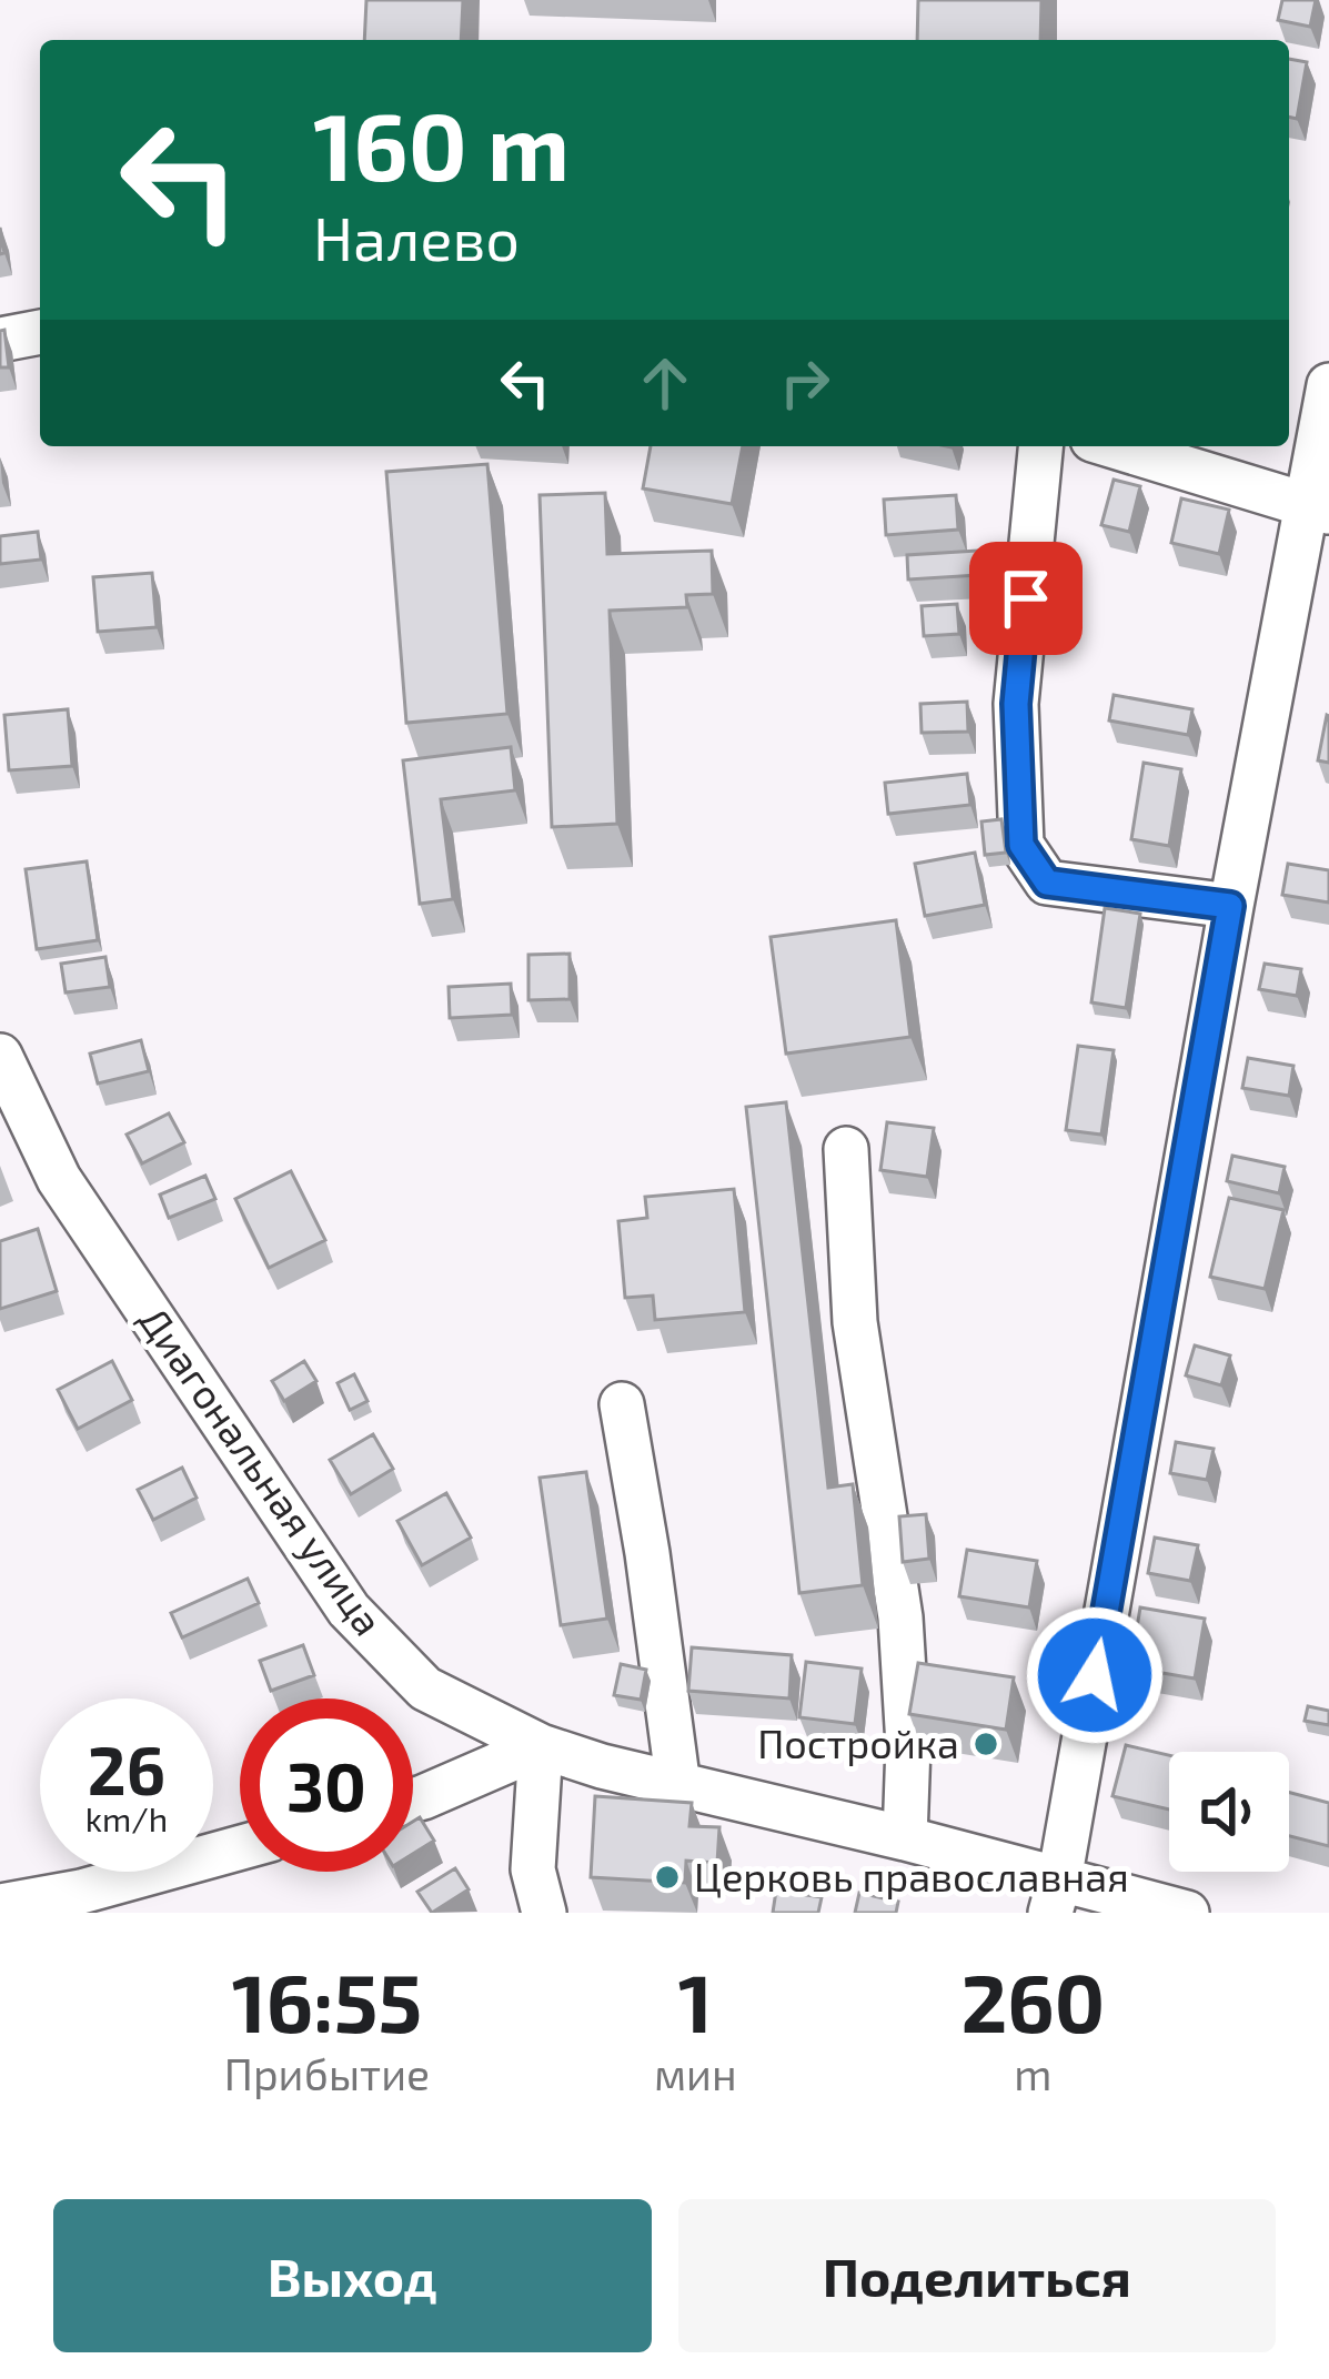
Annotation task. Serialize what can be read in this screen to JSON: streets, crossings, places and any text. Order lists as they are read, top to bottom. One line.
{"streets":{"street":["Диагональная улица"]},"places":["Постройка","Церковь православная"],"page":{"turn":["160 m","Налево"],"speed":"26 km/h","limit":"30","eta":["16:55","Прибытие","1","мин","260","m"],"buttons":["Выход","Поделиться"]}}
